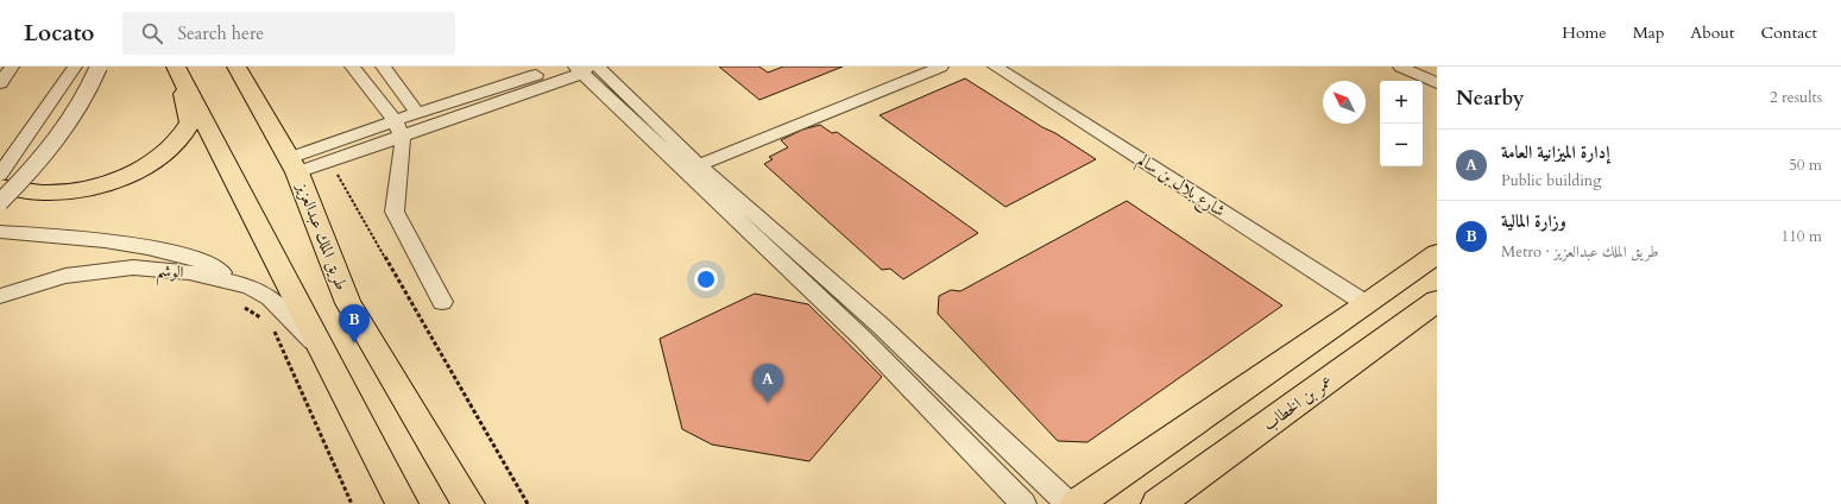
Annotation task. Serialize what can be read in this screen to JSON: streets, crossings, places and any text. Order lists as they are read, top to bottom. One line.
{"streets":{"main road":["طريق الملك عبدالعزيز","عمر بن الخطاب"],"street":["شارع بلال بن سالم","الوشم"]},"north":"top left","page":{"header":"Locato","search":"Search here","nav":["Home","Map","About","Contact"],"heading":["Nearby","2 results"],"map_buttons":["+","−"],"list":[{"mark":"A","name":"إدارة الميزانية العامة","note":"Public building","value":"50 m"},{"mark":"B","name":"وزارة المالية","note":"Metro · طريق الملك عبدالعزيز","value":"110 m"}],"pins":["B","A"]}}
